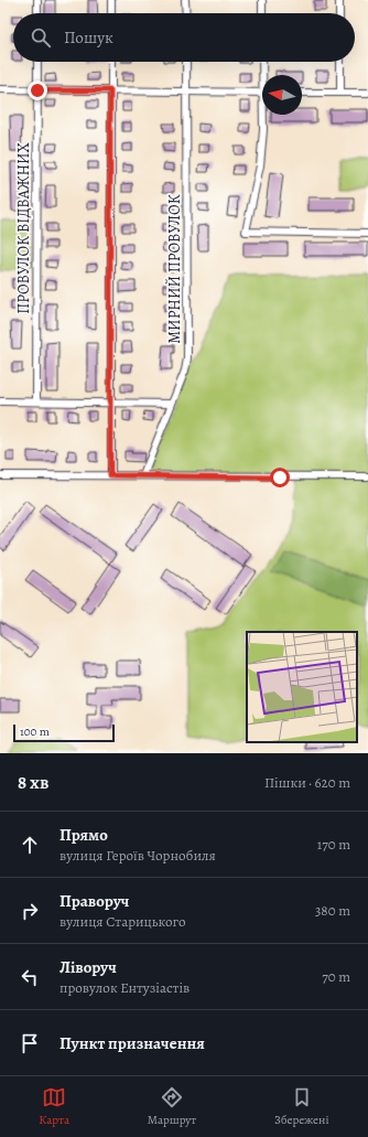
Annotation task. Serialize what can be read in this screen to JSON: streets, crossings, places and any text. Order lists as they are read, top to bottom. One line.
{"streets":{"street":["ПРОВУЛОК ВІДВАЖНИХ","МИРНИЙ ПРОВУЛОК"]},"scale_bar":"100 m","north":"left","page":{"search":"Пошук","scale":"100 m","heading":["8 хв","Пішки · 620 m"],"list":[["Прямо","вулиця Героїв Чорнобиля","170 m"],["Праворуч","вулиця Старицького","380 m"],["Ліворуч","провулок Ентузіастів","70 m"],"Пункт призначення"],"nav":["Карта","Маршрут","Збережені"]}}
